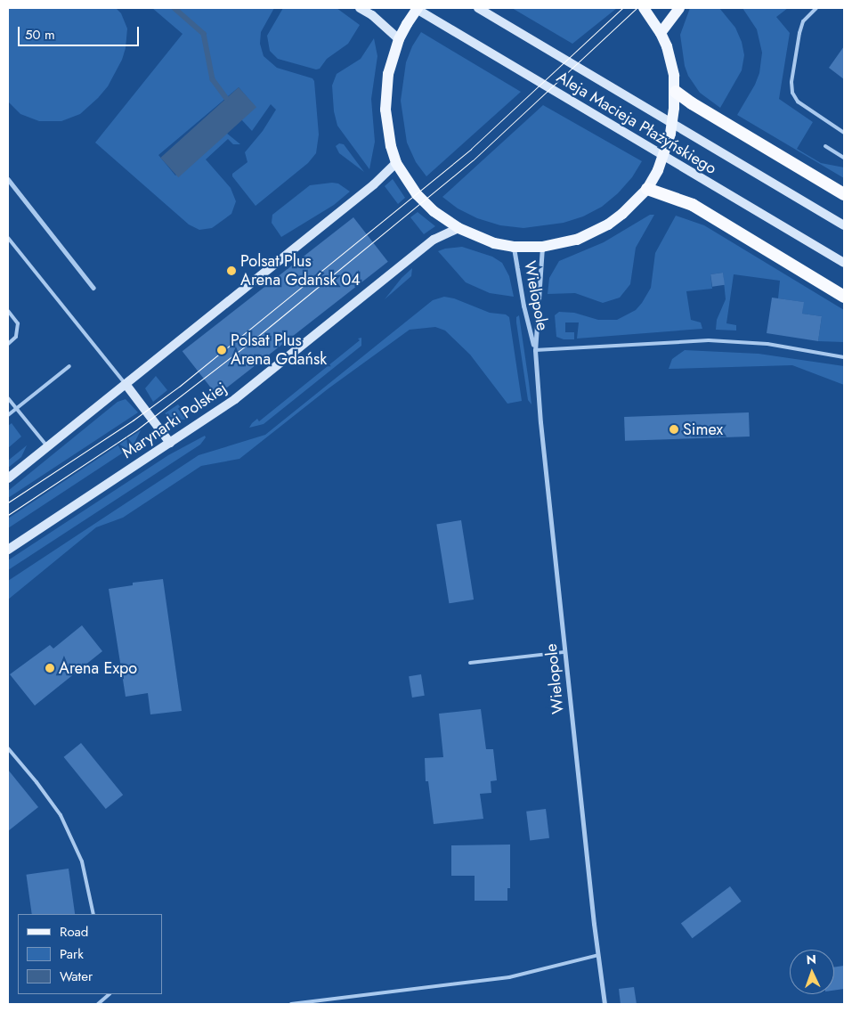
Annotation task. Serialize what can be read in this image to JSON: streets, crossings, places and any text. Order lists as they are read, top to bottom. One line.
{"streets":{"main road":["Aleja Macieja Płażyńskiego","Marynarki Polskiej"],"street":["Wielopole"]},"places":["Polsat Plus Arena Gdańsk 04","Polsat Plus Arena Gdańsk","Simex","Arena Expo"],"legend":["Road","Park","Water"],"scale_bar":"50 m","north":"top"}
